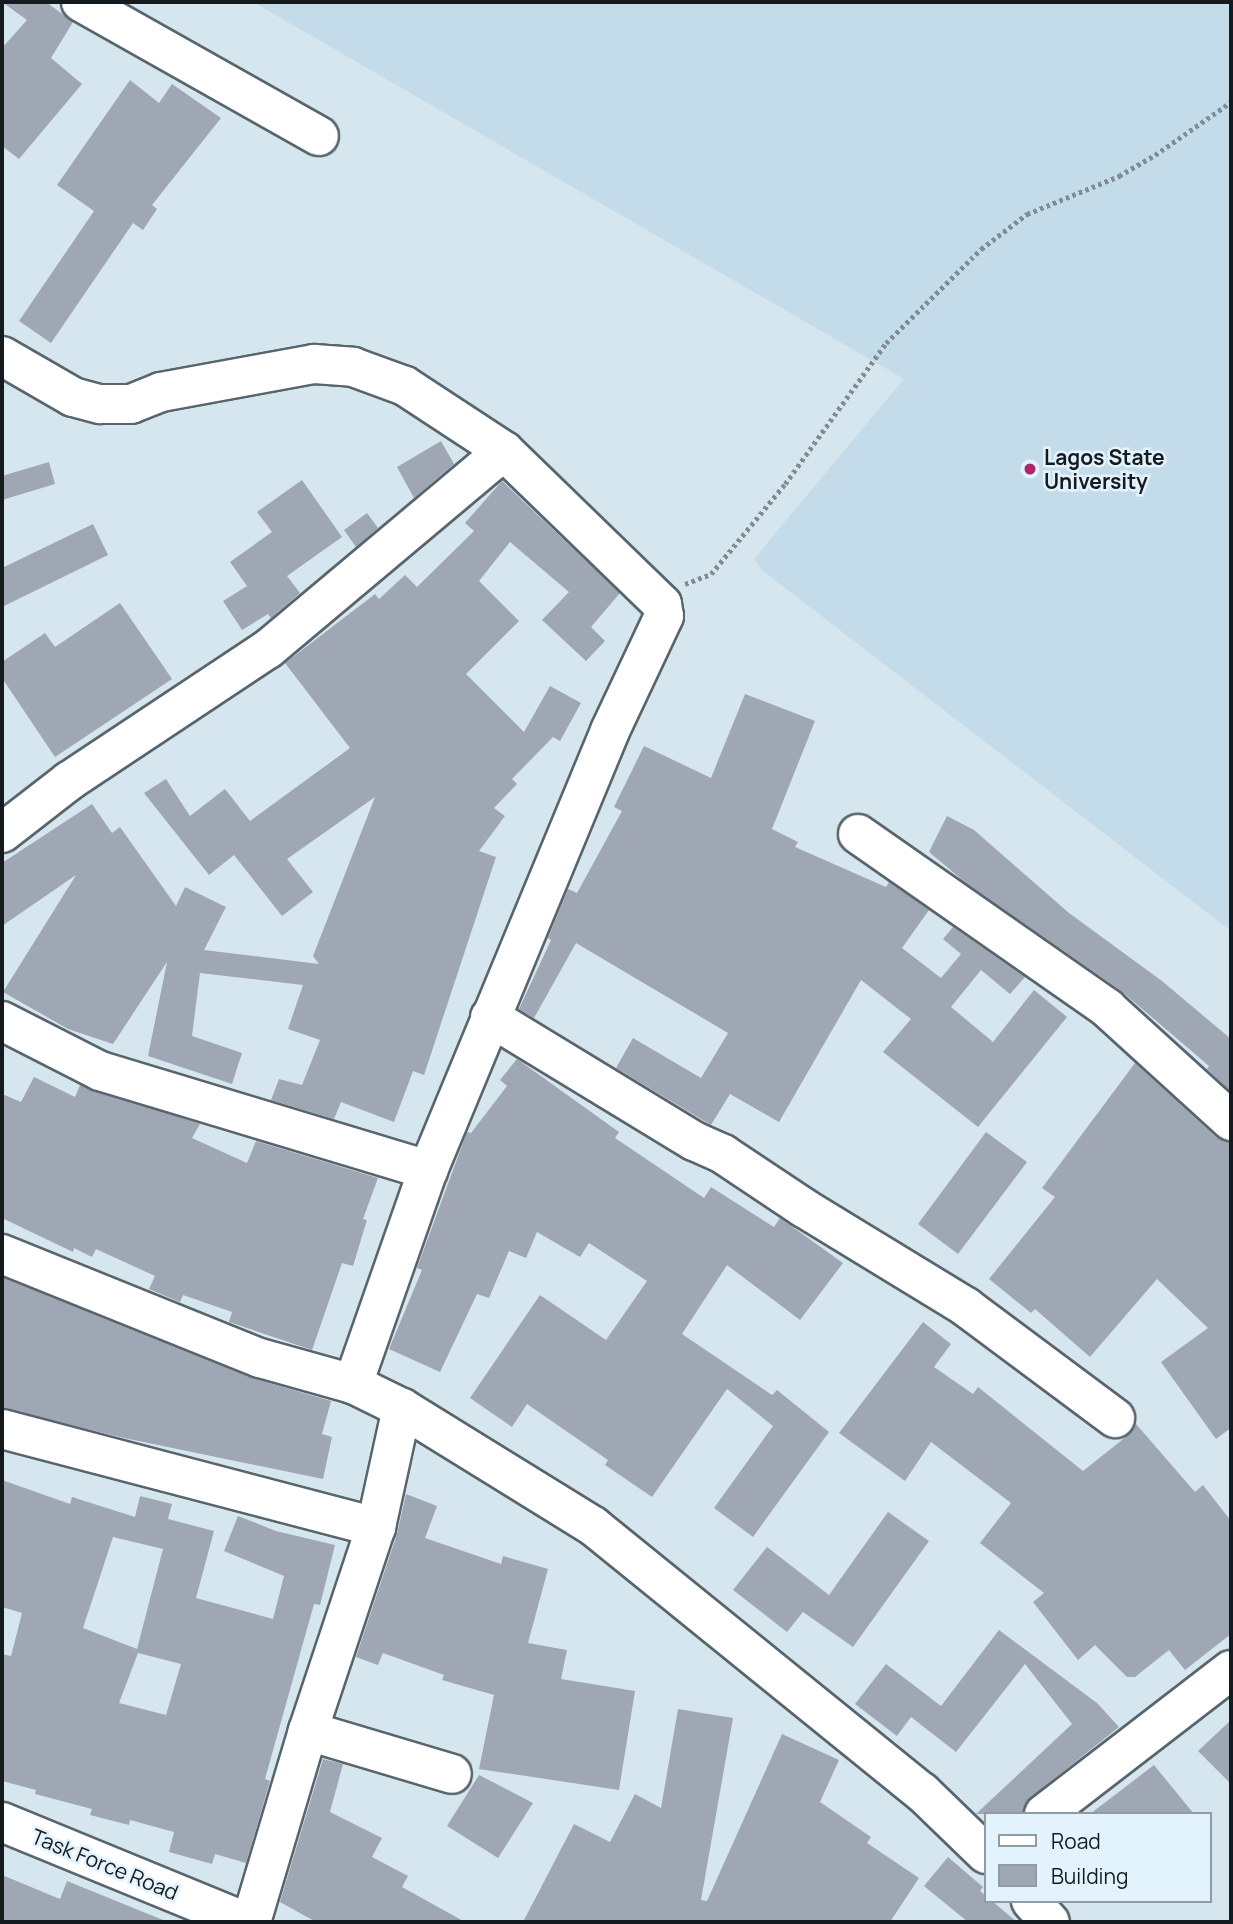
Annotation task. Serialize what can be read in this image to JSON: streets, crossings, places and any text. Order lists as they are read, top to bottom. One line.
{"streets":{"street":["Task Force Road"]},"places":["Lagos State University"],"legend":["Road","Building"]}
